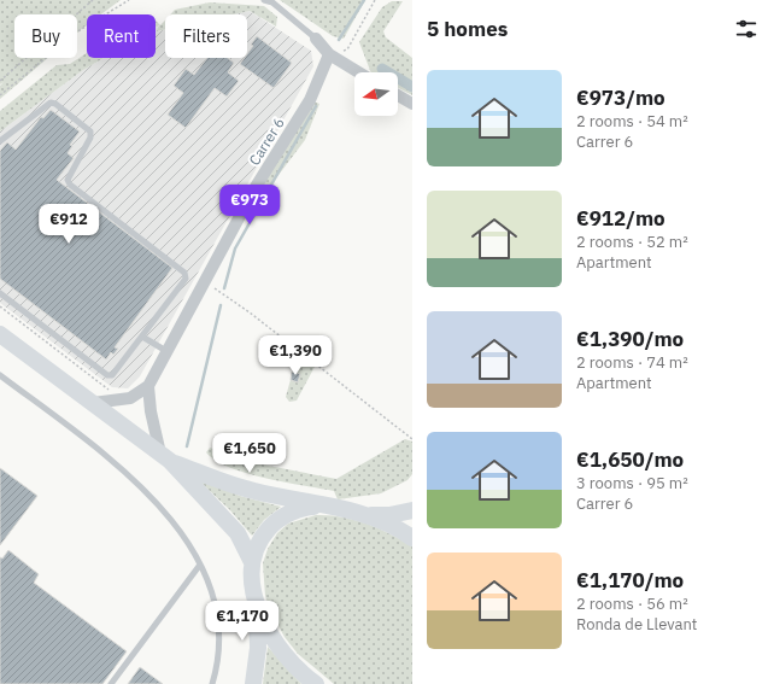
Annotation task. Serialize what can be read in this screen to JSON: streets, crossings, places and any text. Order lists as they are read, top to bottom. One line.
{"streets":{"street":["Carrer 6"]},"north":"left","page":{"heading":"5 homes","chip":["Buy","Rent","Filters"],"list":[{"name":"€973/mo","note":"2 rooms · 54 m² · Carrer 6"},{"name":"€912/mo","note":"2 rooms · 52 m² · Apartment"},{"name":"€1,390/mo","note":"2 rooms · 74 m² · Apartment"},{"name":"€1,650/mo","note":"3 rooms · 95 m² · Carrer 6"},{"name":"€1,170/mo","note":"2 rooms · 56 m² · Ronda de Llevant"}],"price":["€973","€912","€1,390","€1,650","€1,170"]}}
